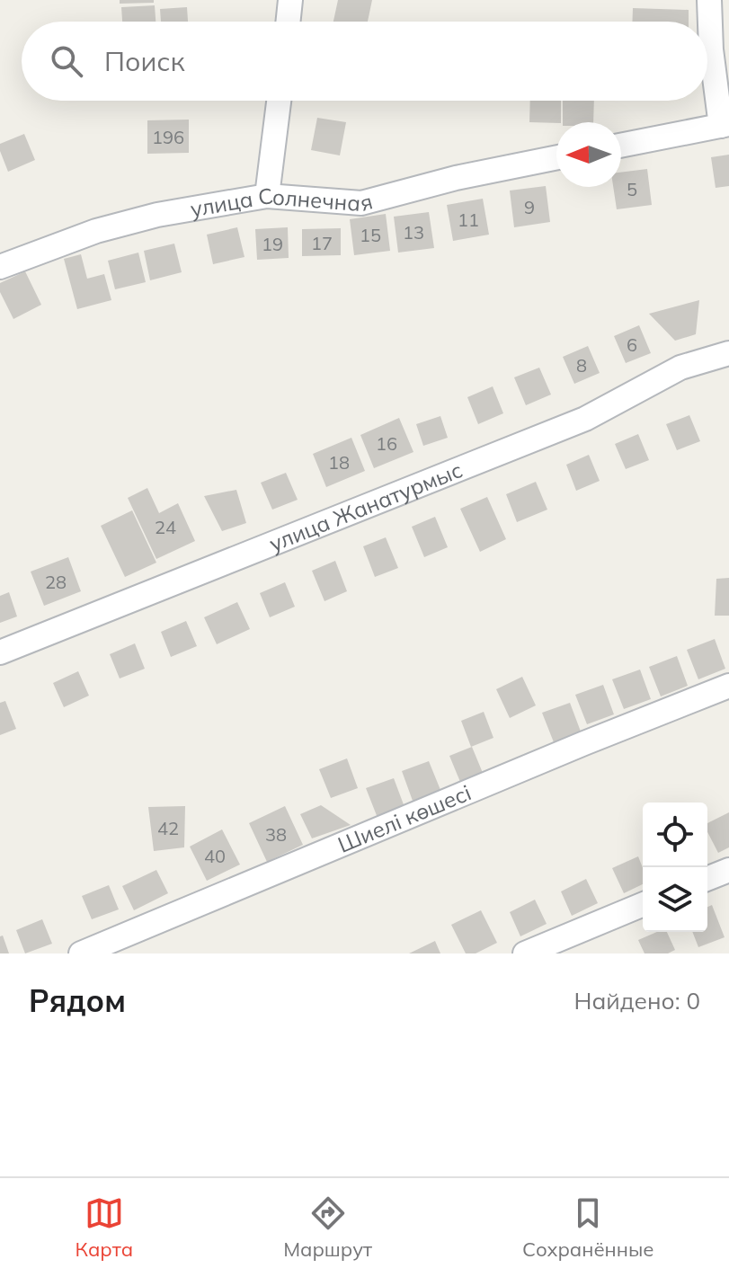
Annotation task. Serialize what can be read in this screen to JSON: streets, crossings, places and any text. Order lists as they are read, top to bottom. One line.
{"streets":{"street":["улица Солнечная","улица Жанатурмыс","Шиелі көшесі"]},"house_numbers":["196","5","9","11","13","15","17","19","6","8","16","18","24","28","42","38","40"],"north":"left","page":{"search":"Поиск","heading":["Рядом","Найдено: 0"],"nav":["Карта","Маршрут","Сохранённые"]}}
